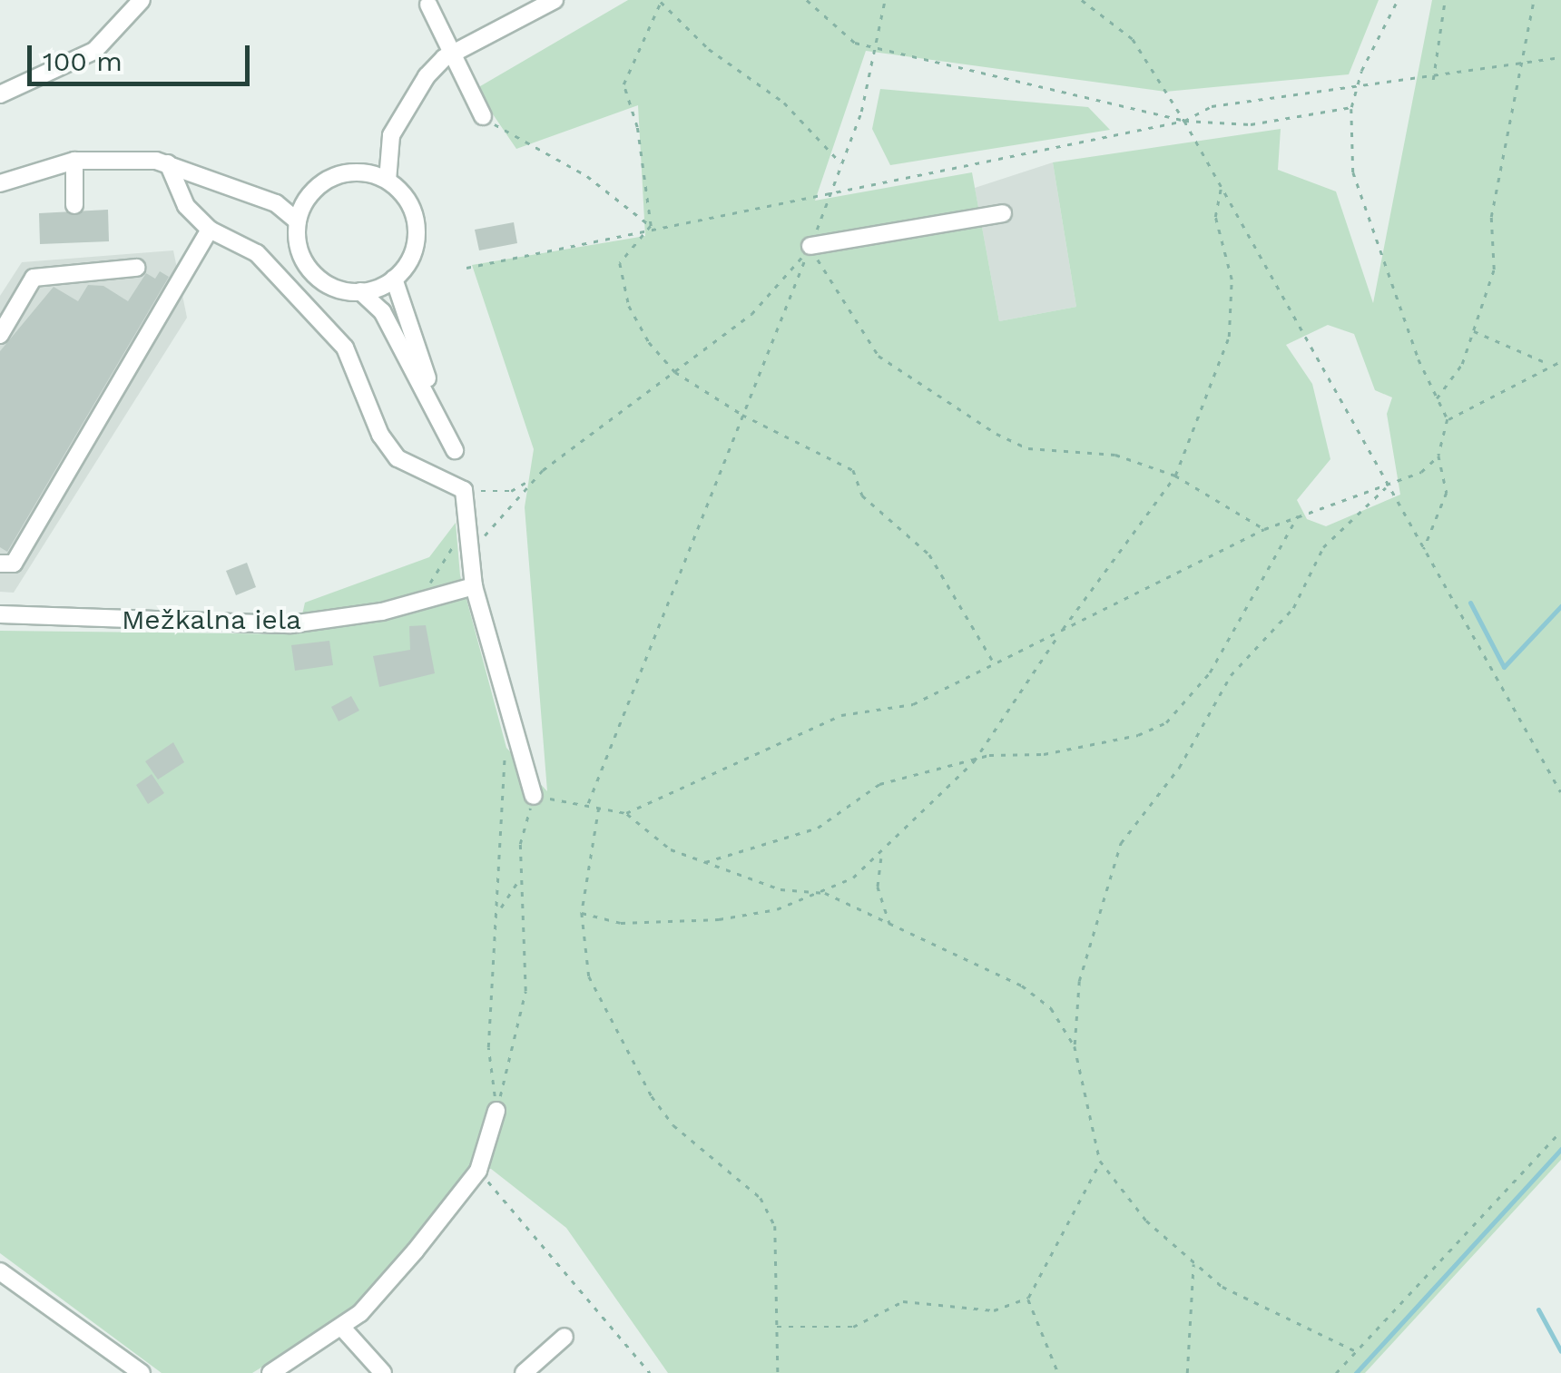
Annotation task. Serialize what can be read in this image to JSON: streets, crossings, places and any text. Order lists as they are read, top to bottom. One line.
{"streets":{"street":["Mežkalna iela"]},"scale_bar":"100 m"}
